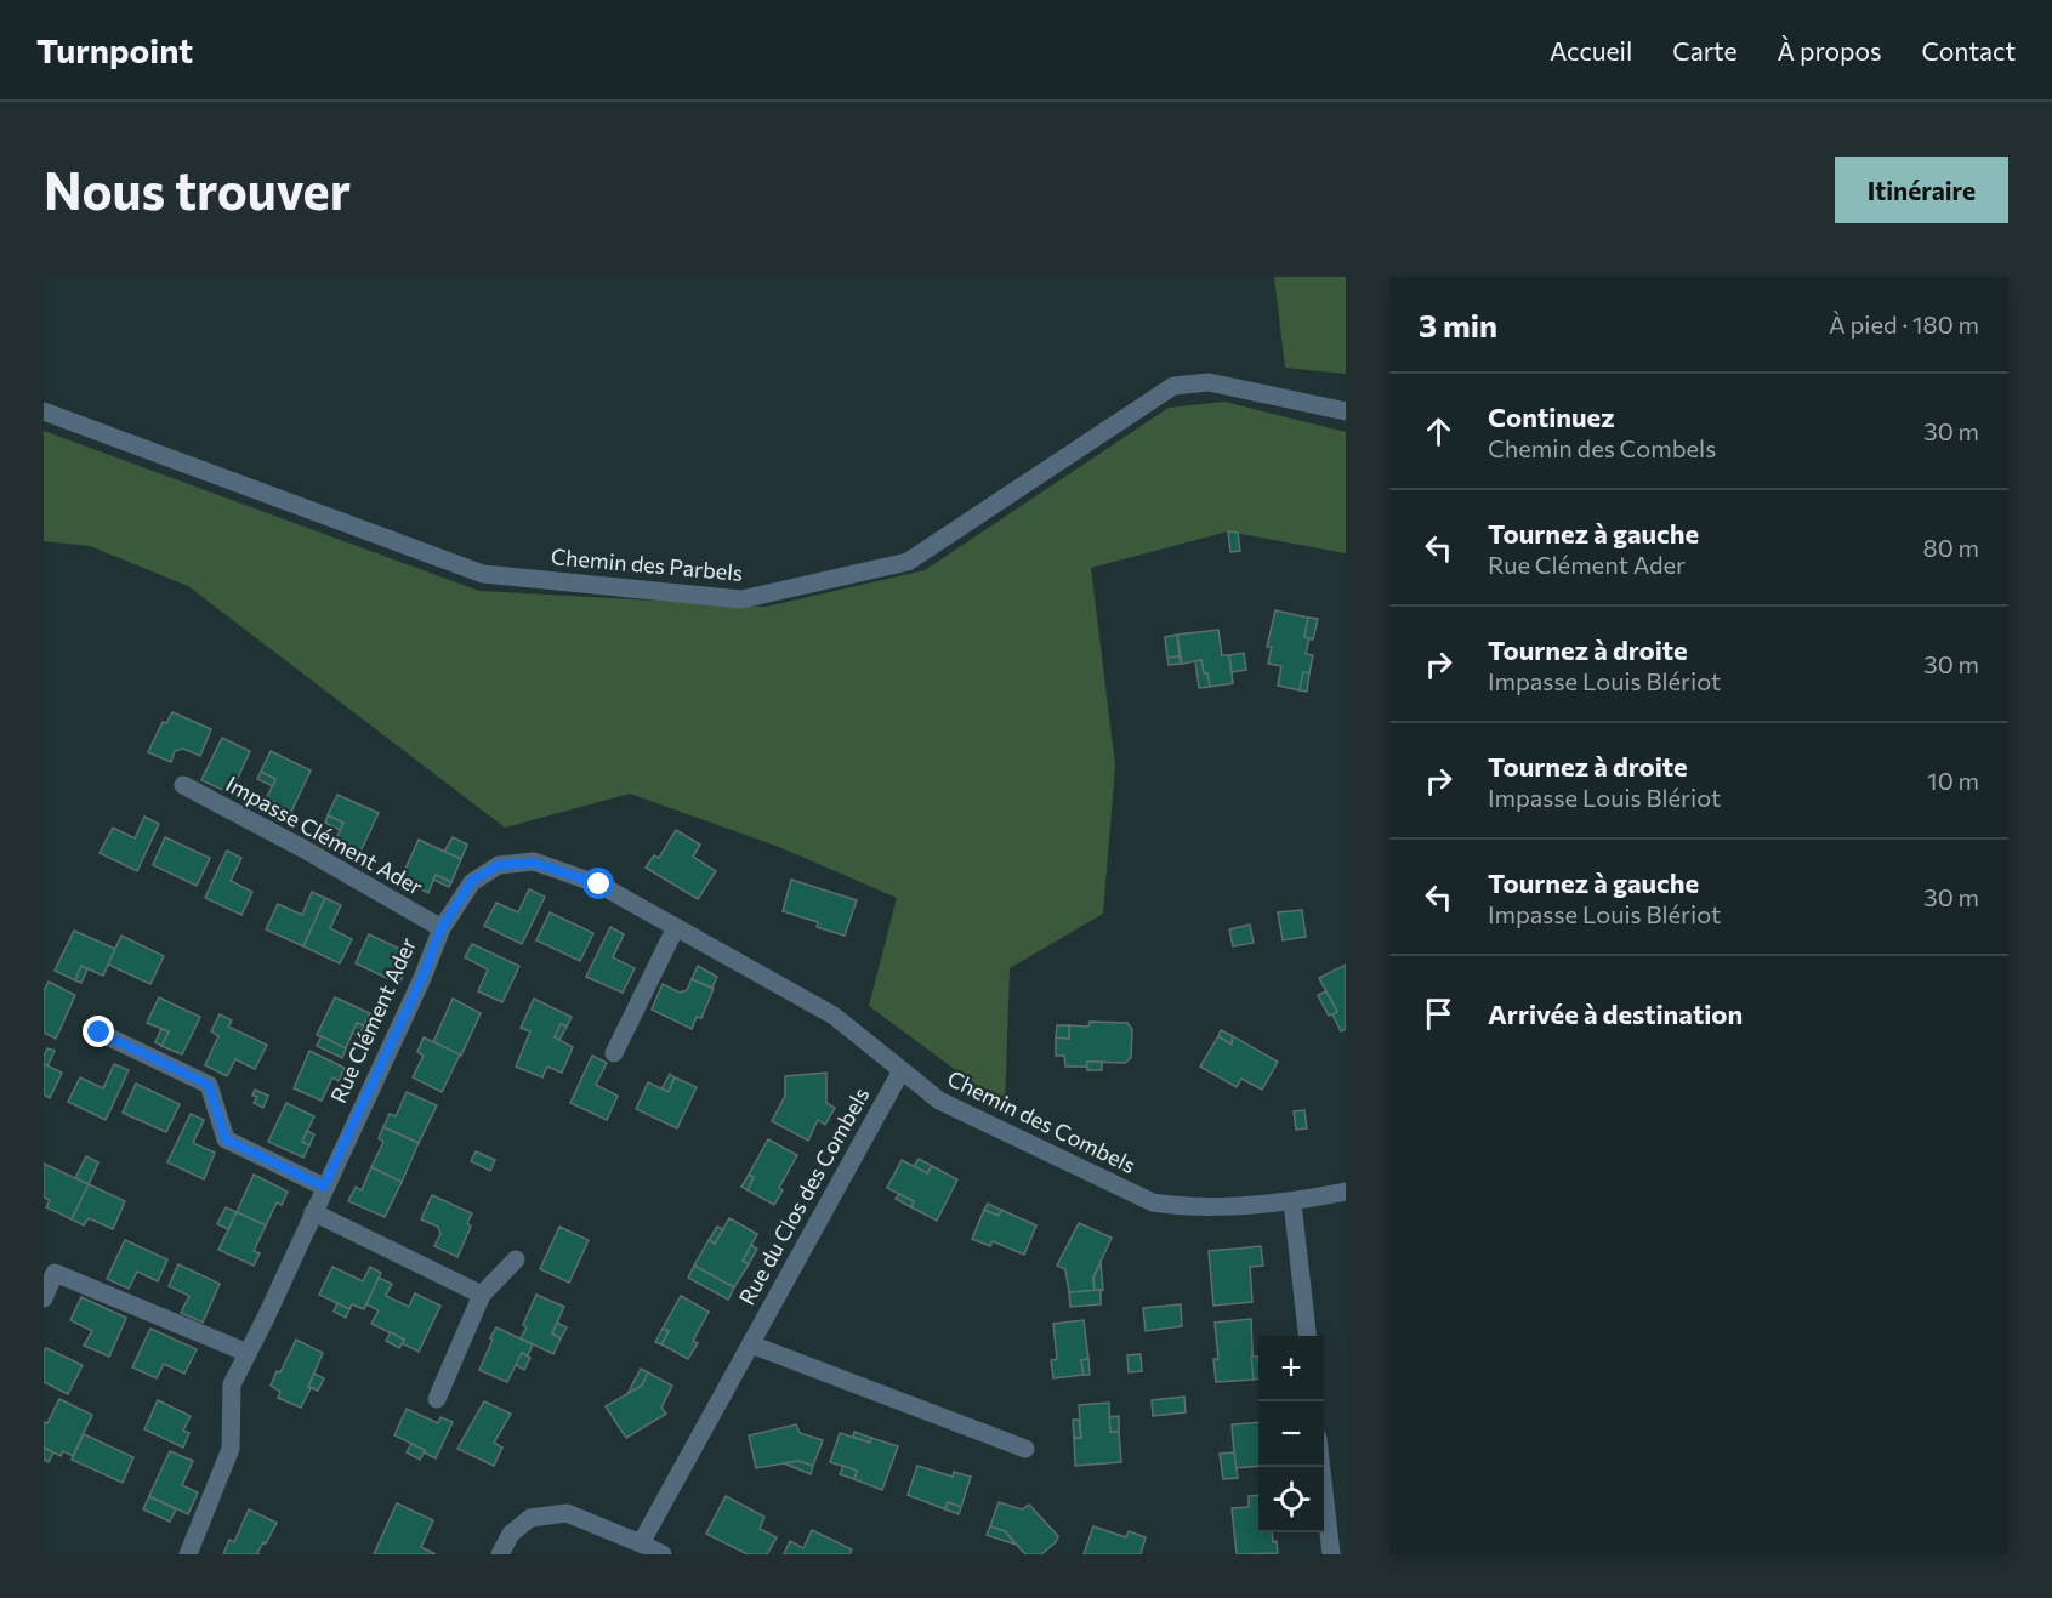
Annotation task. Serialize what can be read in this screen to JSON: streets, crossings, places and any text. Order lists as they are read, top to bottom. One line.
{"streets":{"street":["Chemin des Parbels","Impasse Clément Ader","Rue Clément Ader","Chemin des Combels","Rue du Clos des Combels"]},"crossings":[["Impasse Clément Ader","Rue Clément Ader"],["Rue Clément Ader","Chemin des Combels"],["Chemin des Combels","Rue du Clos des Combels"]],"page":{"header":"Turnpoint","nav":["Accueil","Carte","À propos","Contact"],"buttons":"Itinéraire","title":"Nous trouver","heading":["3 min","À pied · 180 m"],"list":[["Continuez","Chemin des Combels","30 m"],["Tournez à gauche","Rue Clément Ader","80 m"],["Tournez à droite","Impasse Louis Blériot","30 m"],["Tournez à droite","Impasse Louis Blériot","10 m"],["Tournez à gauche","Impasse Louis Blériot","30 m"],"Arrivée à destination"],"map_buttons":["+","−"]}}
